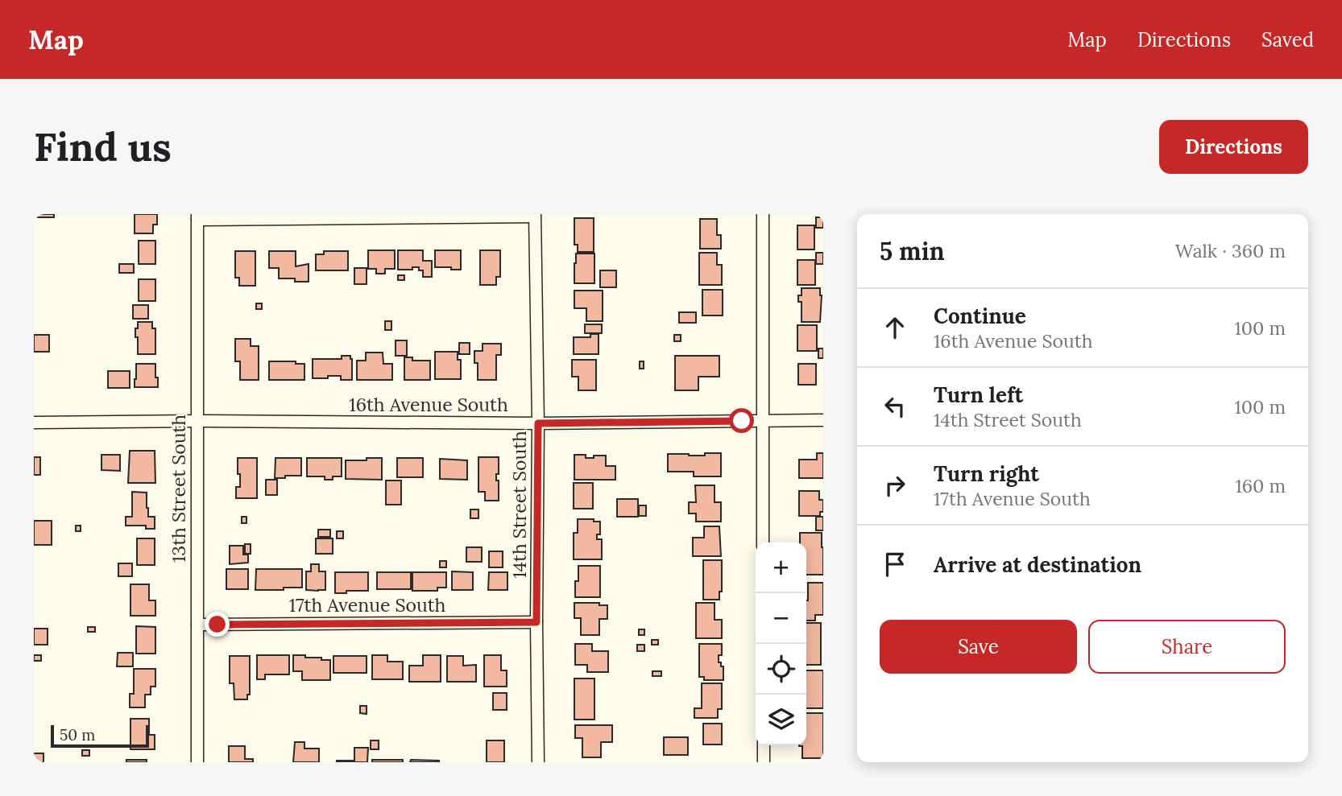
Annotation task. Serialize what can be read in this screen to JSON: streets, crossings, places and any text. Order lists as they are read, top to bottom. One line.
{"streets":{"street":["16th Avenue South","13th Street South","14th Street South","17th Avenue South"]},"crossings":[["16th Avenue South","13th Street South"],["16th Avenue South","14th Street South"],["13th Street South","17th Avenue South"],["14th Street South","17th Avenue South"]],"scale_bar":"50 m","page":{"header":"Map","nav":["Map","Directions","Saved"],"buttons":["Directions",["Save","Share"]],"title":"Find us","heading":["5 min","Walk · 360 m"],"list":[["Continue","16th Avenue South","100 m"],["Turn left","14th Street South","100 m"],["Turn right","17th Avenue South","160 m"],"Arrive at destination"],"map_buttons":["+","−"],"scale":"50 m"}}
